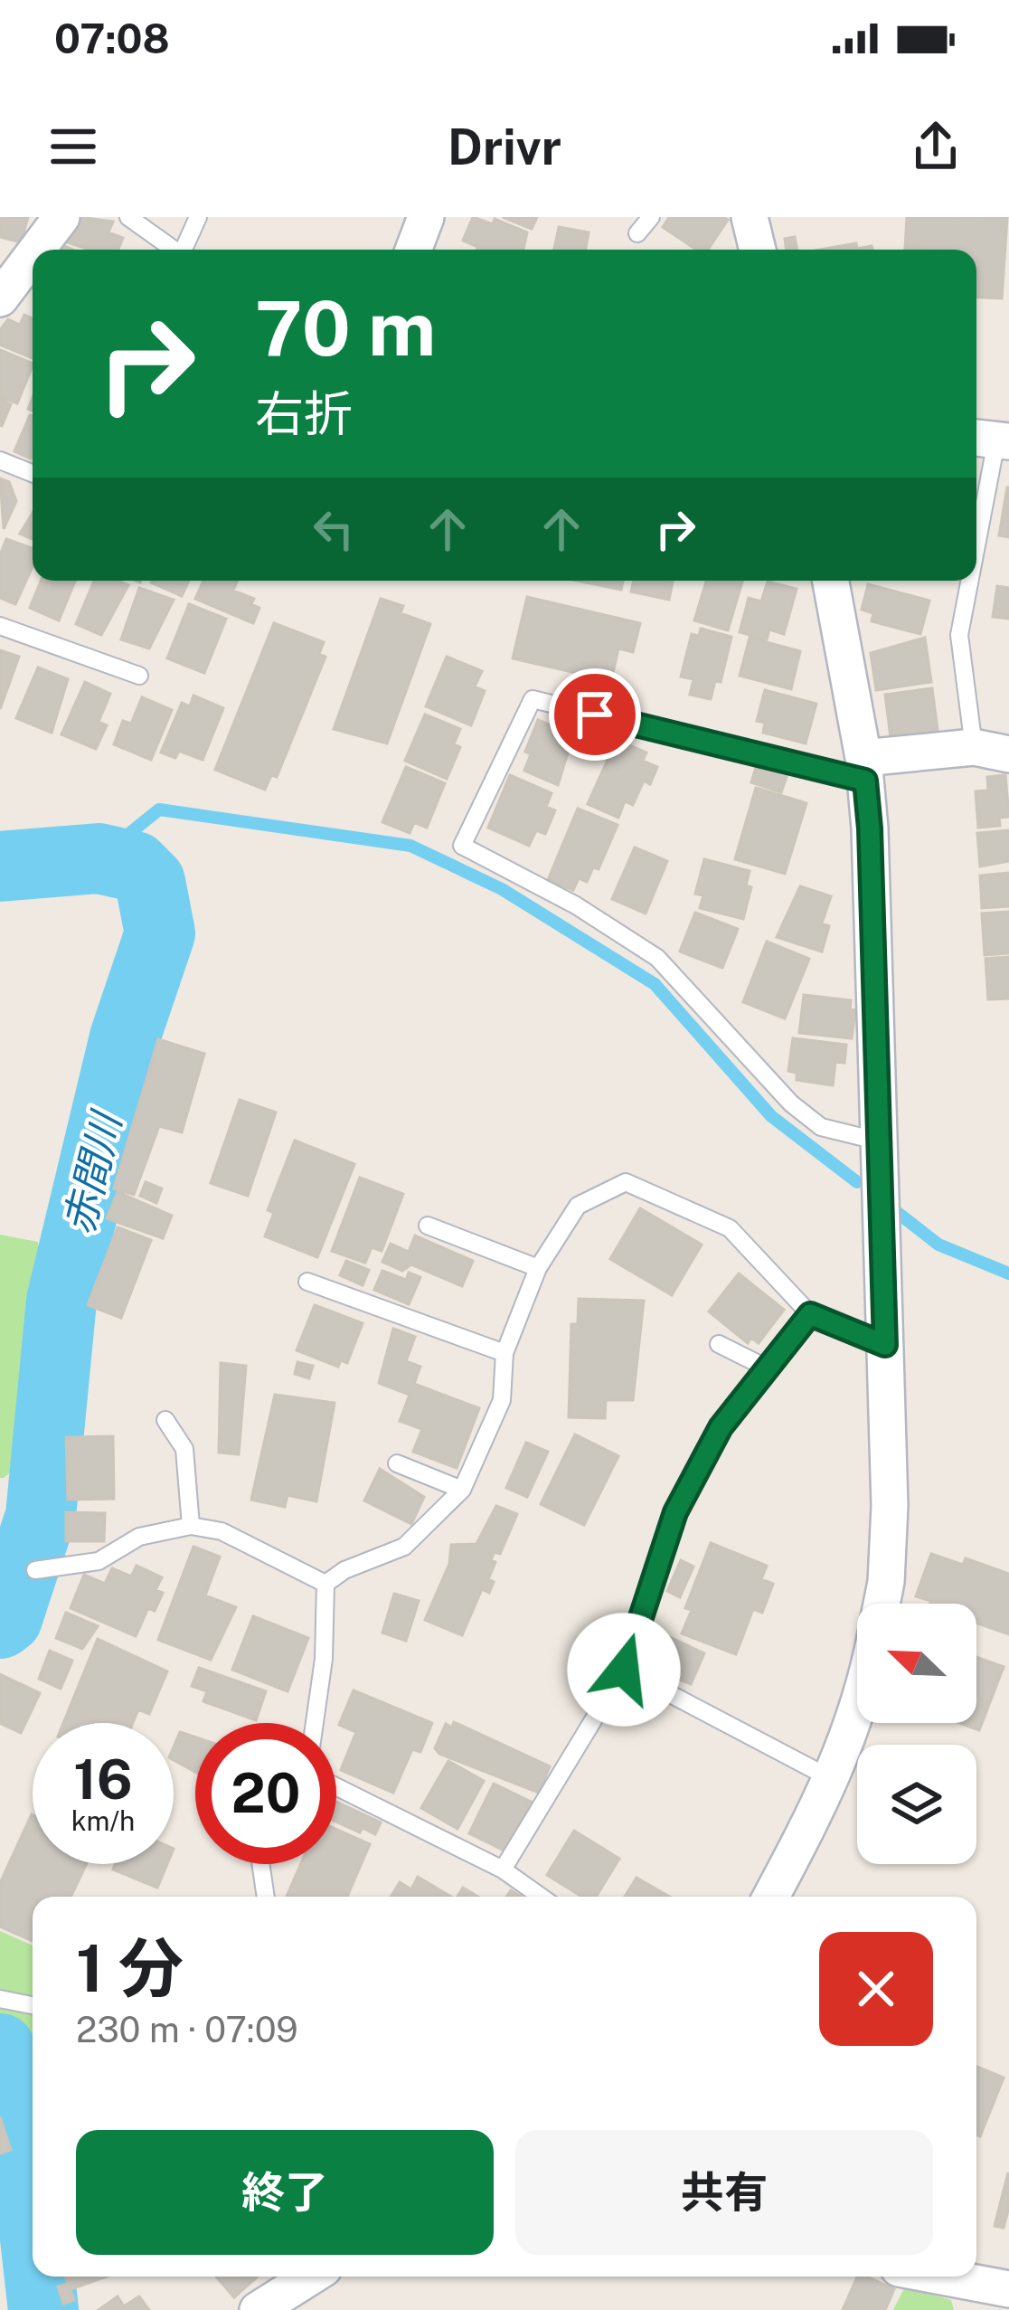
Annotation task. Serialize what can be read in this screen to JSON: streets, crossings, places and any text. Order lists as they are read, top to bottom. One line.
{"water":["赤間川"],"north":"top left","page":{"status":"07:08","header":"Drivr","turn":["70 m","右折"],"speed":"16 km/h","limit":"20","heading":["1 分","230 m · 07:09"],"buttons":["終了","共有"]}}
